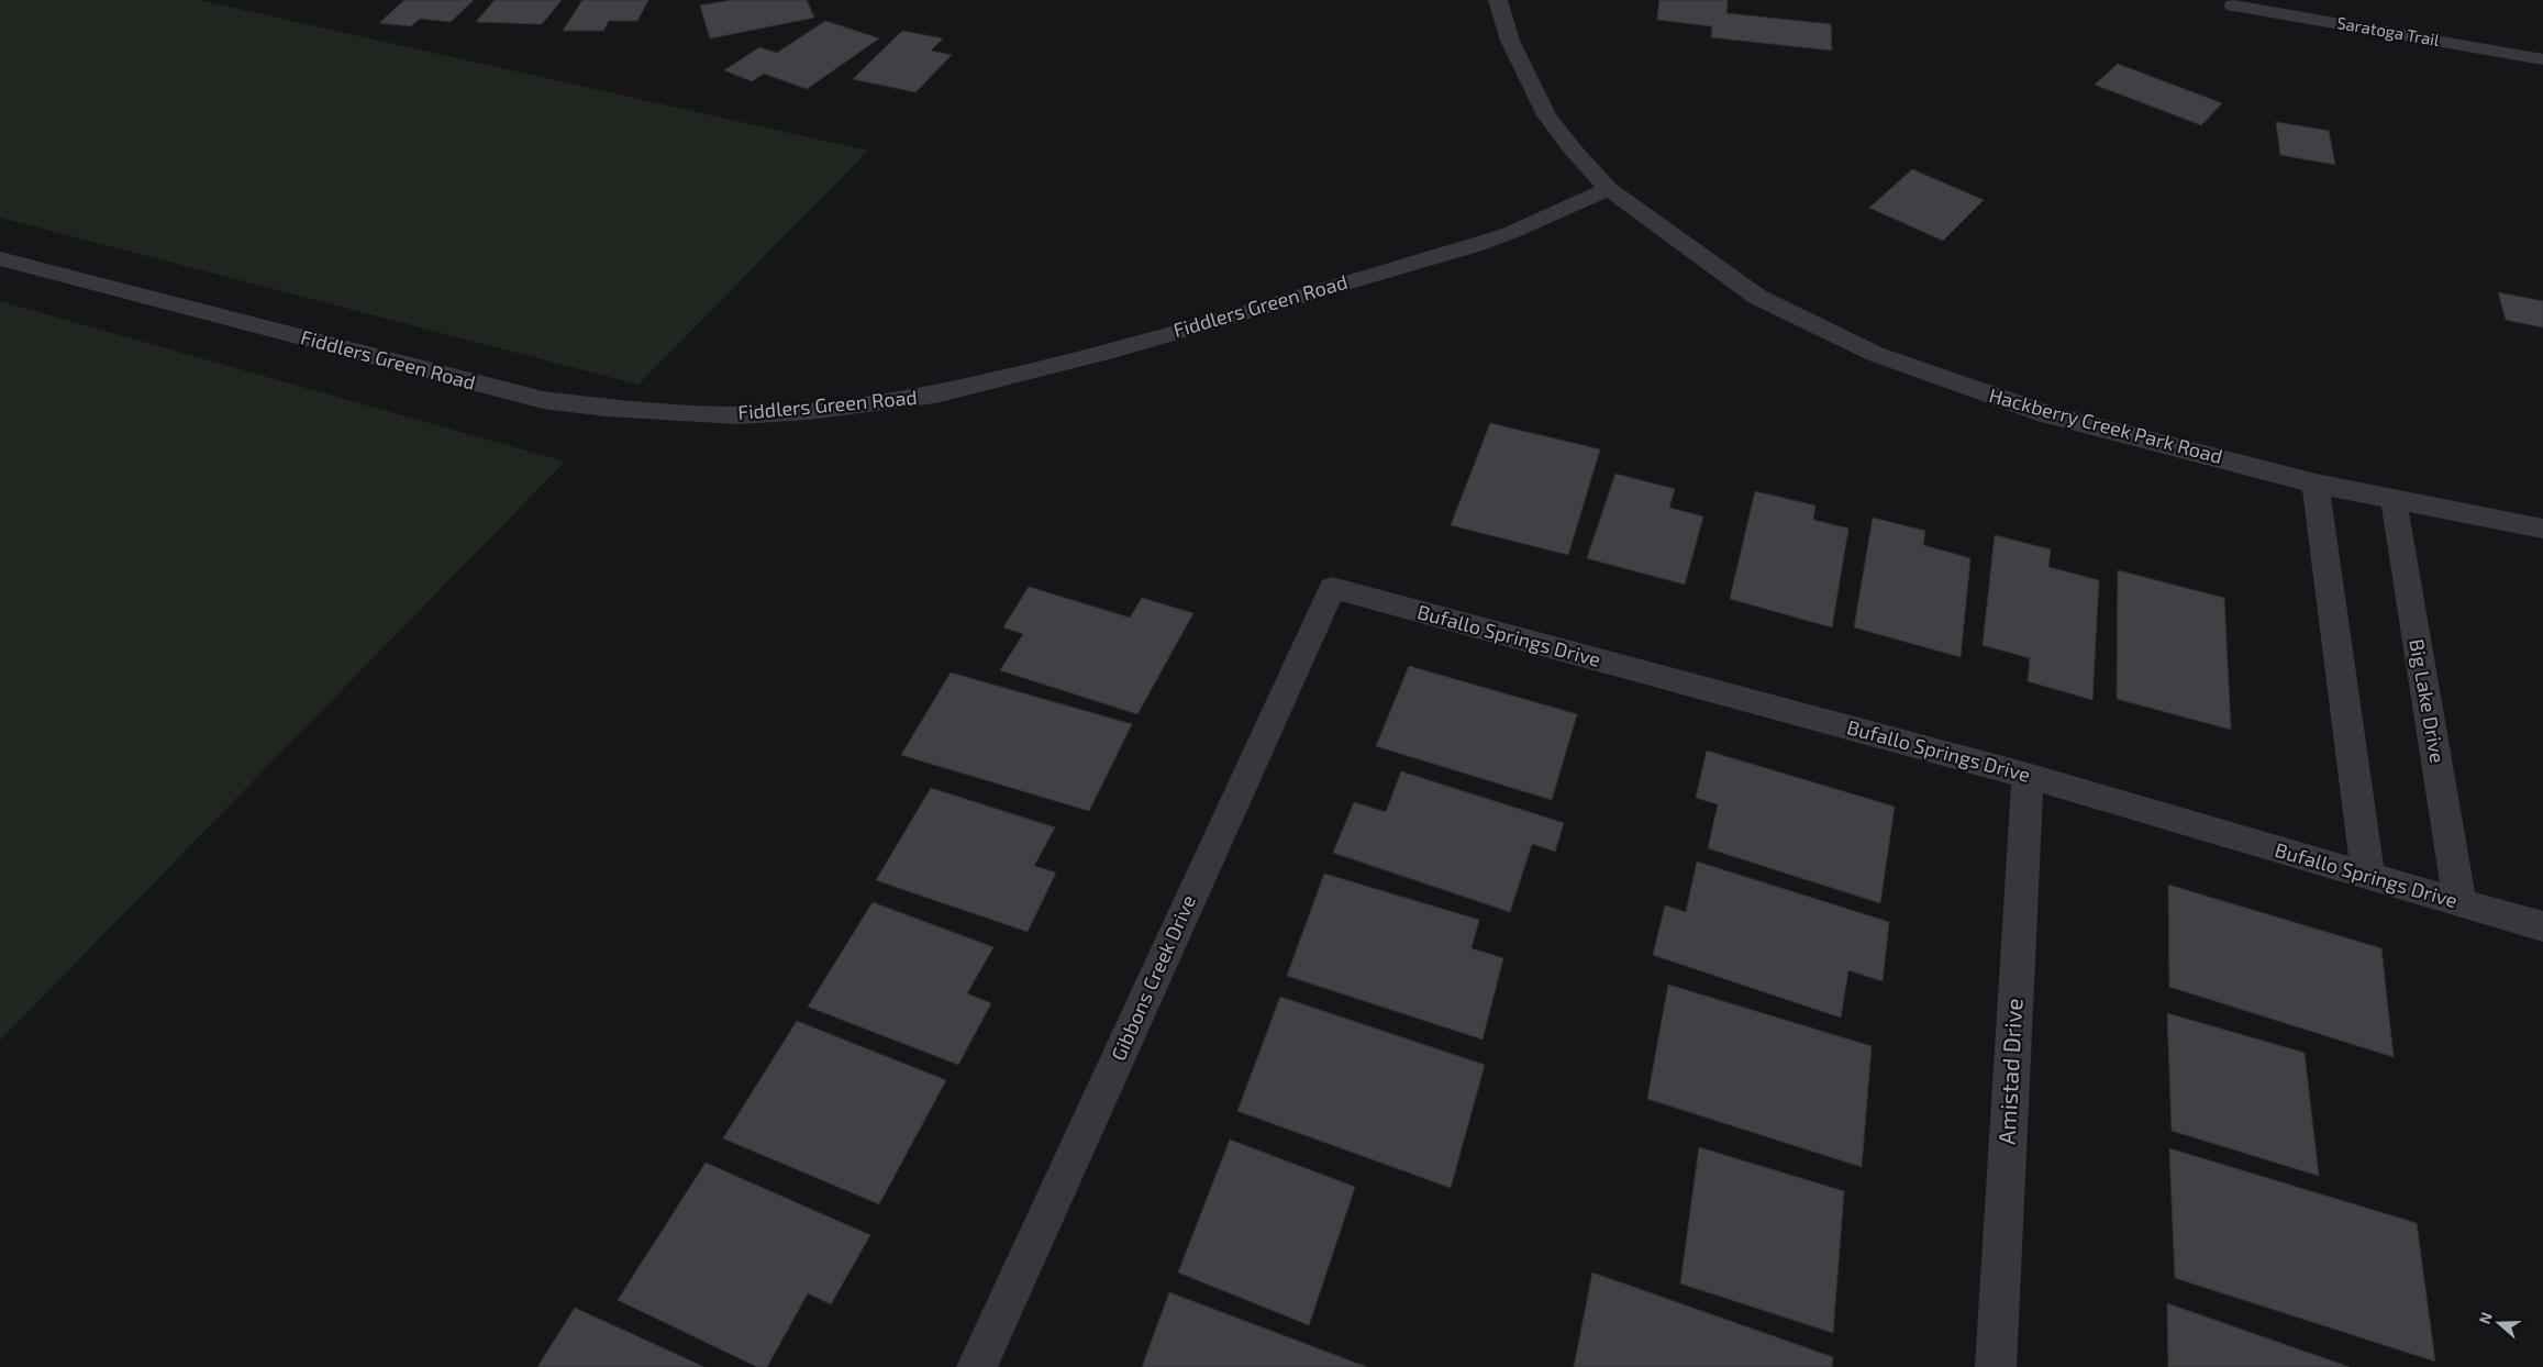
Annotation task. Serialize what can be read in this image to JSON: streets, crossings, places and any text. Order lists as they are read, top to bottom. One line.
{"streets":{"street":["Saratoga Trail","Fiddlers Green Road","Hackberry Creek Park Road","Bufallo Springs Drive","Big Lake Drive","Gibbons Creek Drive","Amistad Drive"]},"crossings":[["Fiddlers Green Road","Hackberry Creek Park Road"],["Hackberry Creek Park Road","Big Lake Drive"],["Bufallo Springs Drive","Big Lake Drive"],["Bufallo Springs Drive","Gibbons Creek Drive"],["Bufallo Springs Drive","Amistad Drive"]],"north":"left"}
